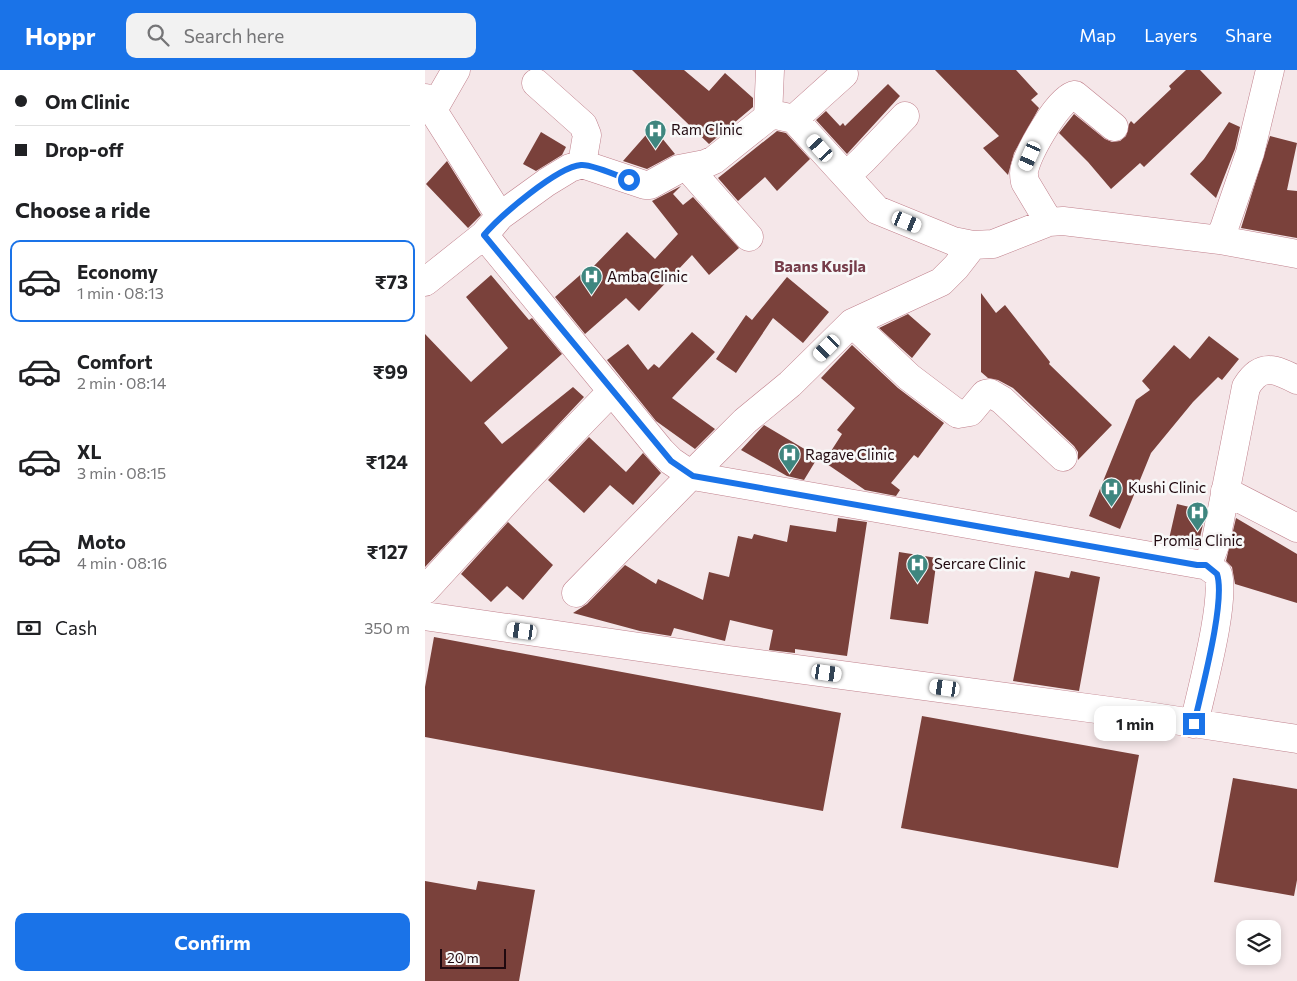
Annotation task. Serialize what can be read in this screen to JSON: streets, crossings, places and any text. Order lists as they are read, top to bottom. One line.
{"districts":["Baans Kusjla"],"places":{"hospital":["Ram Clinic","Amba Clinic","Ragave Clinic","Kushi Clinic","Promla Clinic","Sercare Clinic"]},"scale_bar":"20 m","page":{"header":"Hoppr","search":"Search here","nav":["Map","Layers","Share"],"banner":["Om Clinic","Drop-off"],"heading":"Choose a ride","list":[{"name":"Economy","note":"1 min · 08:13","value":"₹73"},{"name":"Comfort","note":"2 min · 08:14","value":"₹99"},{"name":"XL","note":"3 min · 08:15","value":"₹124"},{"name":"Moto","note":"4 min · 08:16","value":"₹127"}],"pay":["Cash","350 m"],"bubble":"1 min","buttons":"Confirm","scale":"20 m"}}
